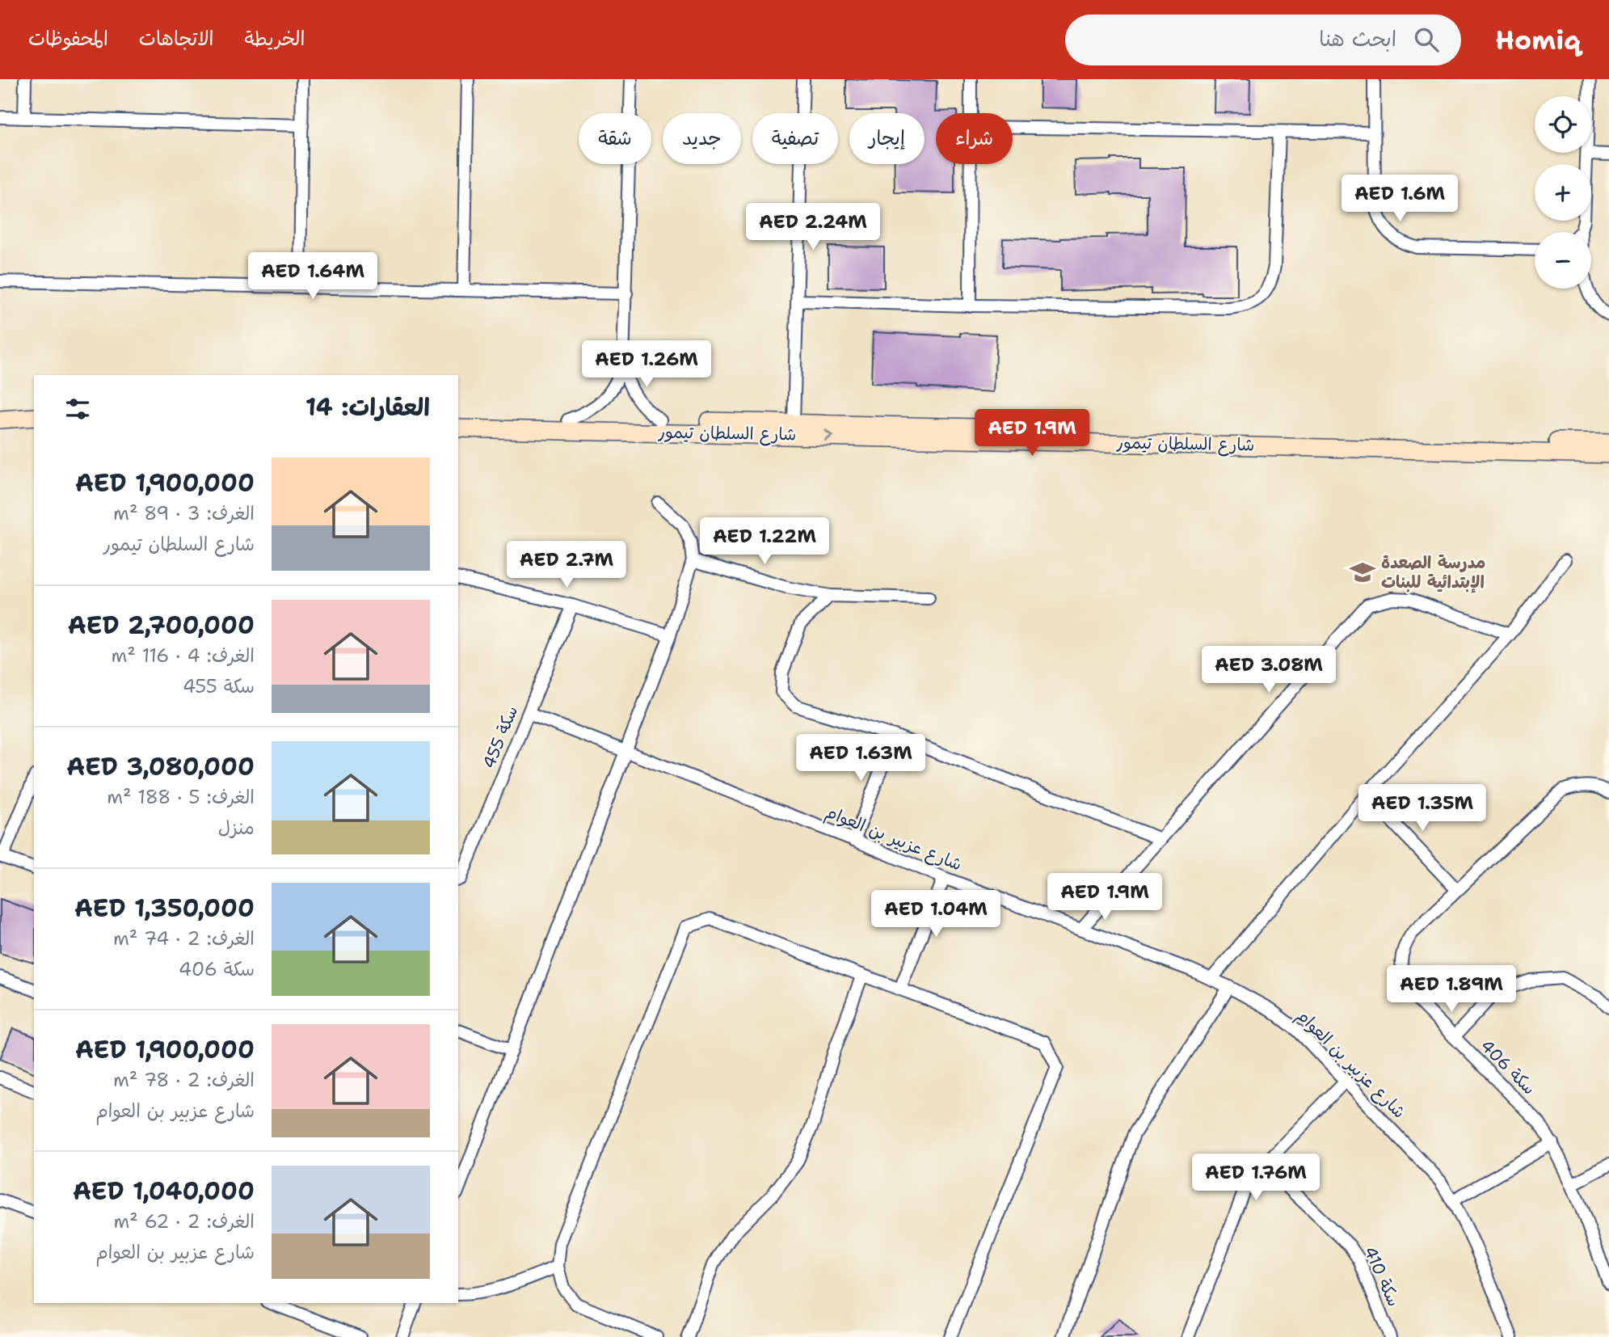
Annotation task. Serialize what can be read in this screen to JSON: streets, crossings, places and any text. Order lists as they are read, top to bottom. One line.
{"streets":{"main road":["شارع السلطان تيمور"],"street":["سكة 455","شارع عزبير بن العوام","سكة 406","سكة 410"]},"crossings":[["سكة 455","شارع عزبير بن العوام"]],"places":{"school or university":["مدرسة الصعدة الإبتدائية للبنات"]},"page":{"header":"Homiq","search":"ابحث هنا","nav":["الخريطة","الاتجاهات","المحفوظات"],"map_buttons":["+","−"],"chip":["شراء","إيجار","تصفية","جديد","شقة"],"price":["AED 1.6M","AED 2.24M","AED 1.64M","AED 1.26M","AED 1.9M","AED 1.22M","AED 2.7M","AED 3.08M","AED 1.63M","AED 1.35M","AED 1.9M","AED 1.04M","AED 1.89M","AED 1.76M"],"heading":"العقارات: 14","list":[{"name":"AED 1,900,000","note":"الغرف: 3 · 89 m² · شارع السلطان تيمور"},{"name":"AED 2,700,000","note":"الغرف: 4 · 116 m² · سكة 455"},{"name":"AED 3,080,000","note":"الغرف: 5 · 188 m² · منزل"},{"name":"AED 1,350,000","note":"الغرف: 2 · 74 m² · سكة 406"},{"name":"AED 1,900,000","note":"الغرف: 2 · 78 m² · شارع عزبير بن العوام"},{"name":"AED 1,040,000","note":"الغرف: 2 · 62 m² · شارع عزبير بن العوام"}]}}
